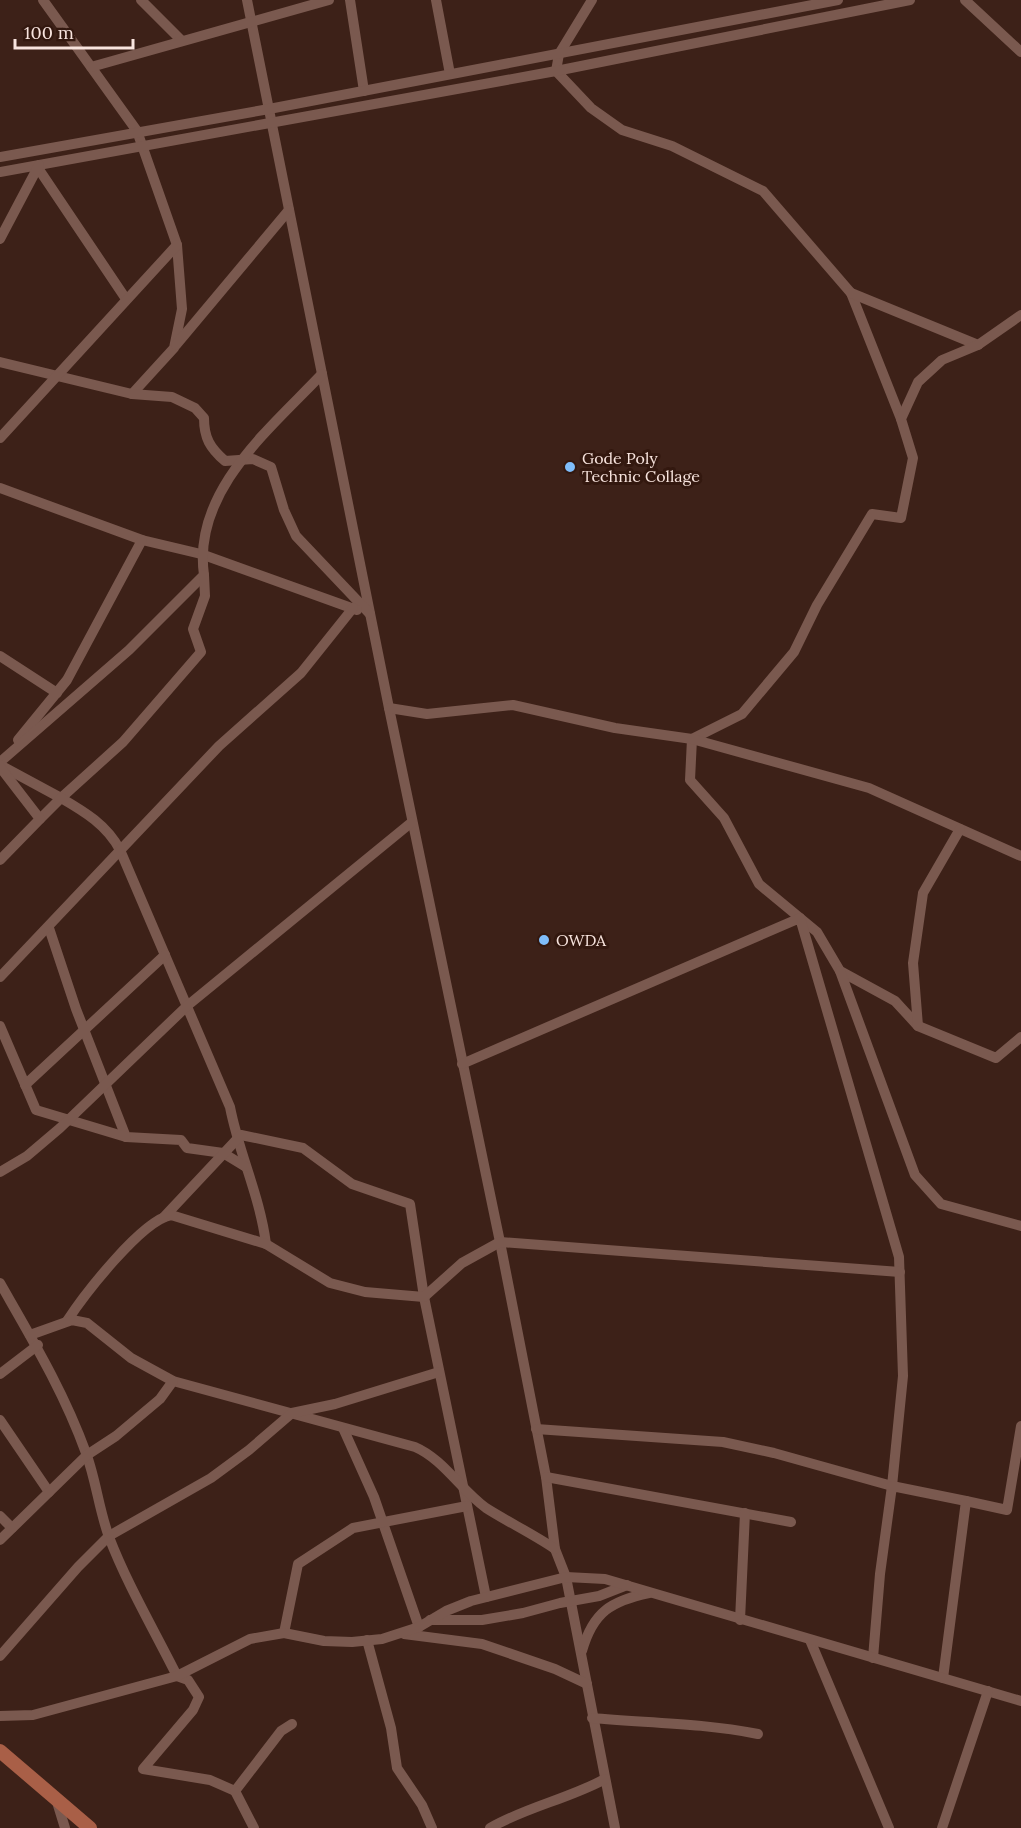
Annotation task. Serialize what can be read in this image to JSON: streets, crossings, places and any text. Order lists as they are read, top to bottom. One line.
{"places":["Gode Poly Technic Collage","OWDA"],"scale_bar":"100 m"}
